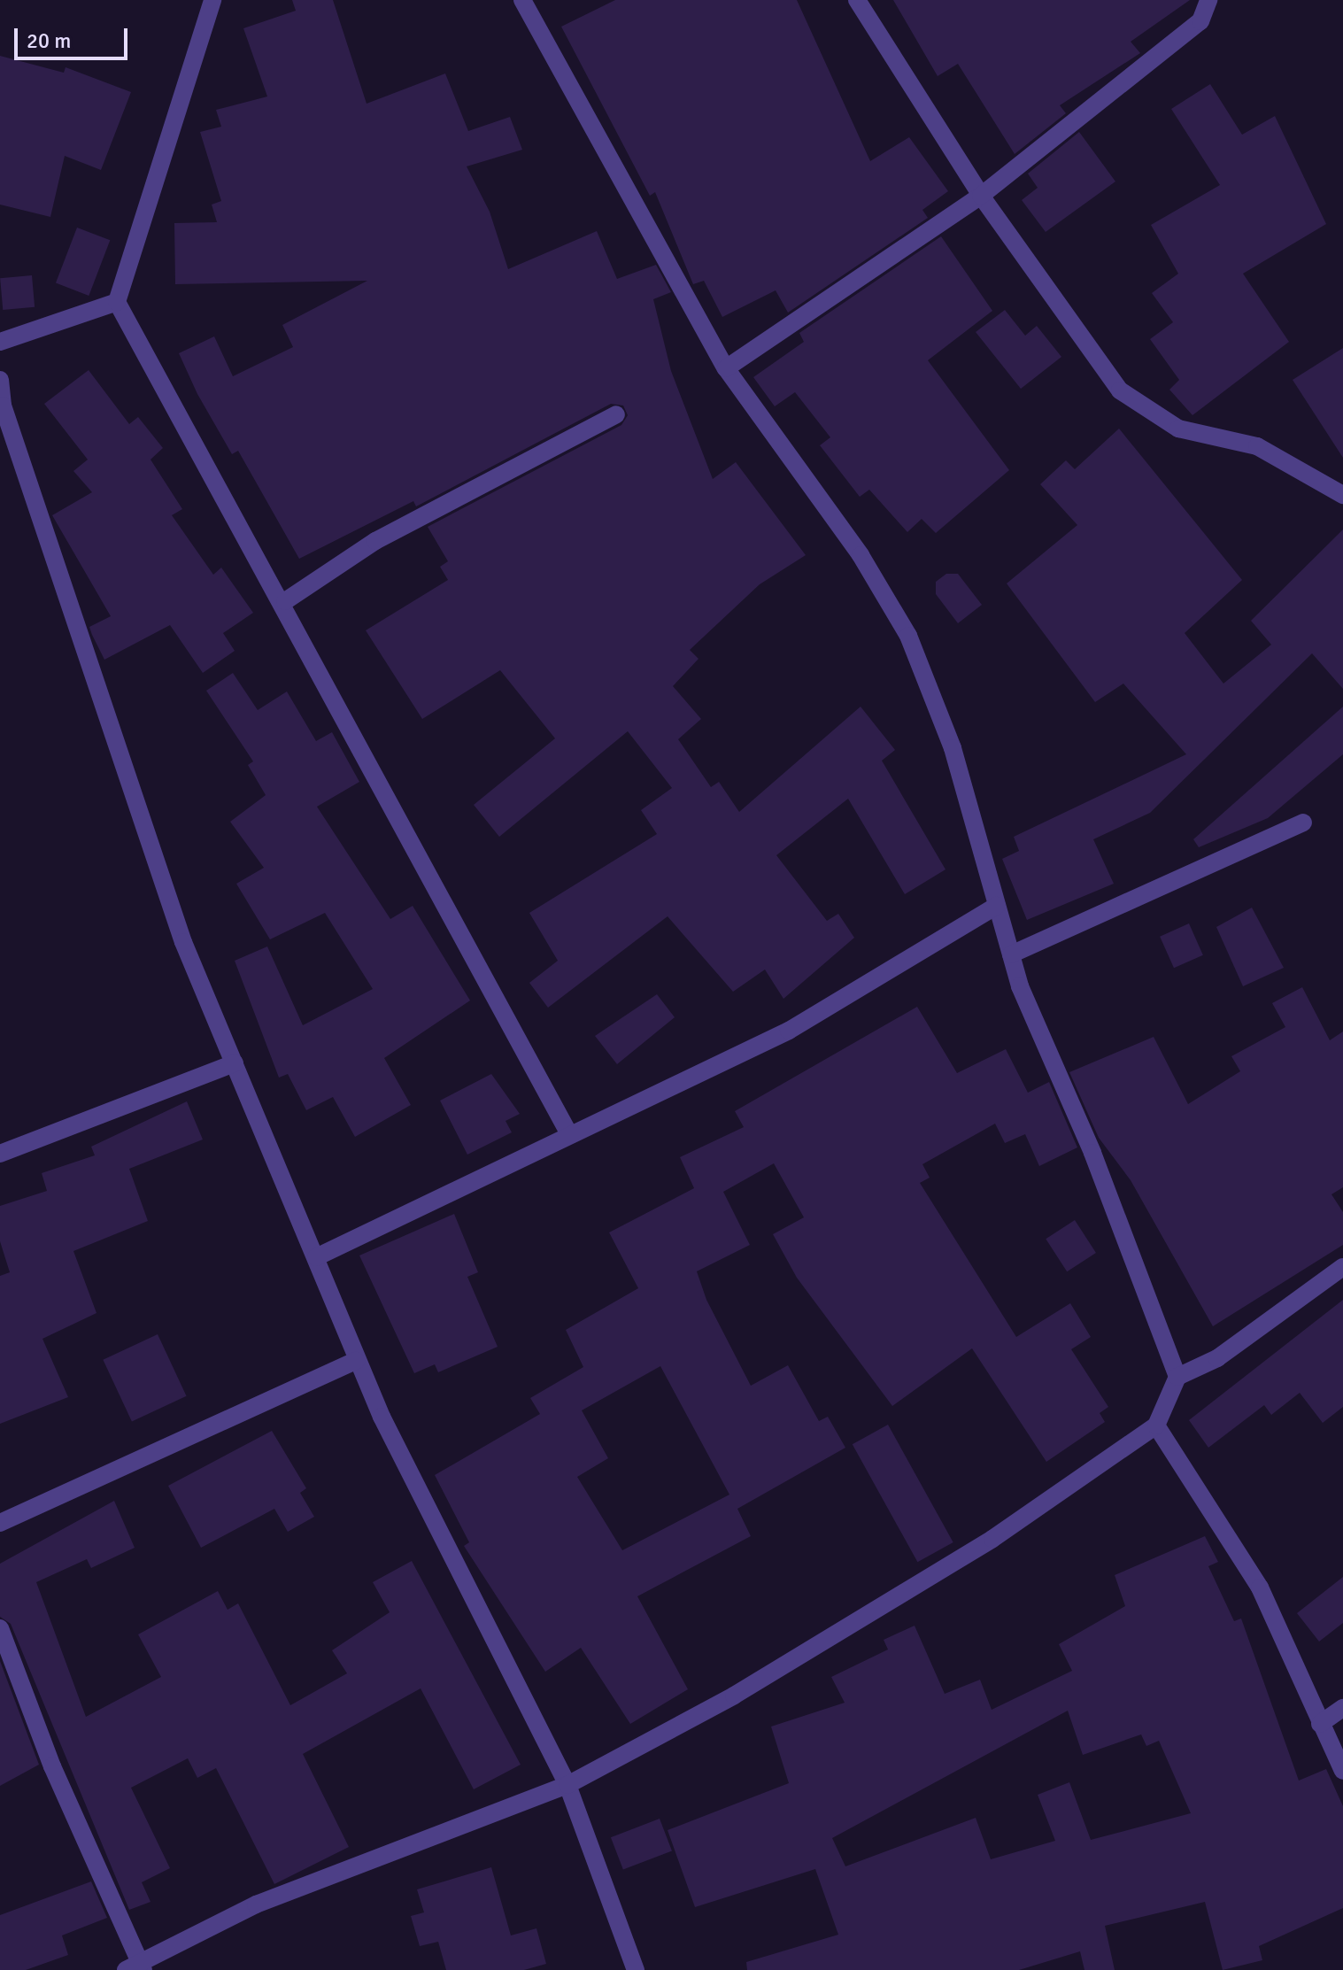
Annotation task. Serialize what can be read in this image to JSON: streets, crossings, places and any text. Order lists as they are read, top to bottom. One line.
{"scale_bar":"20 m"}
